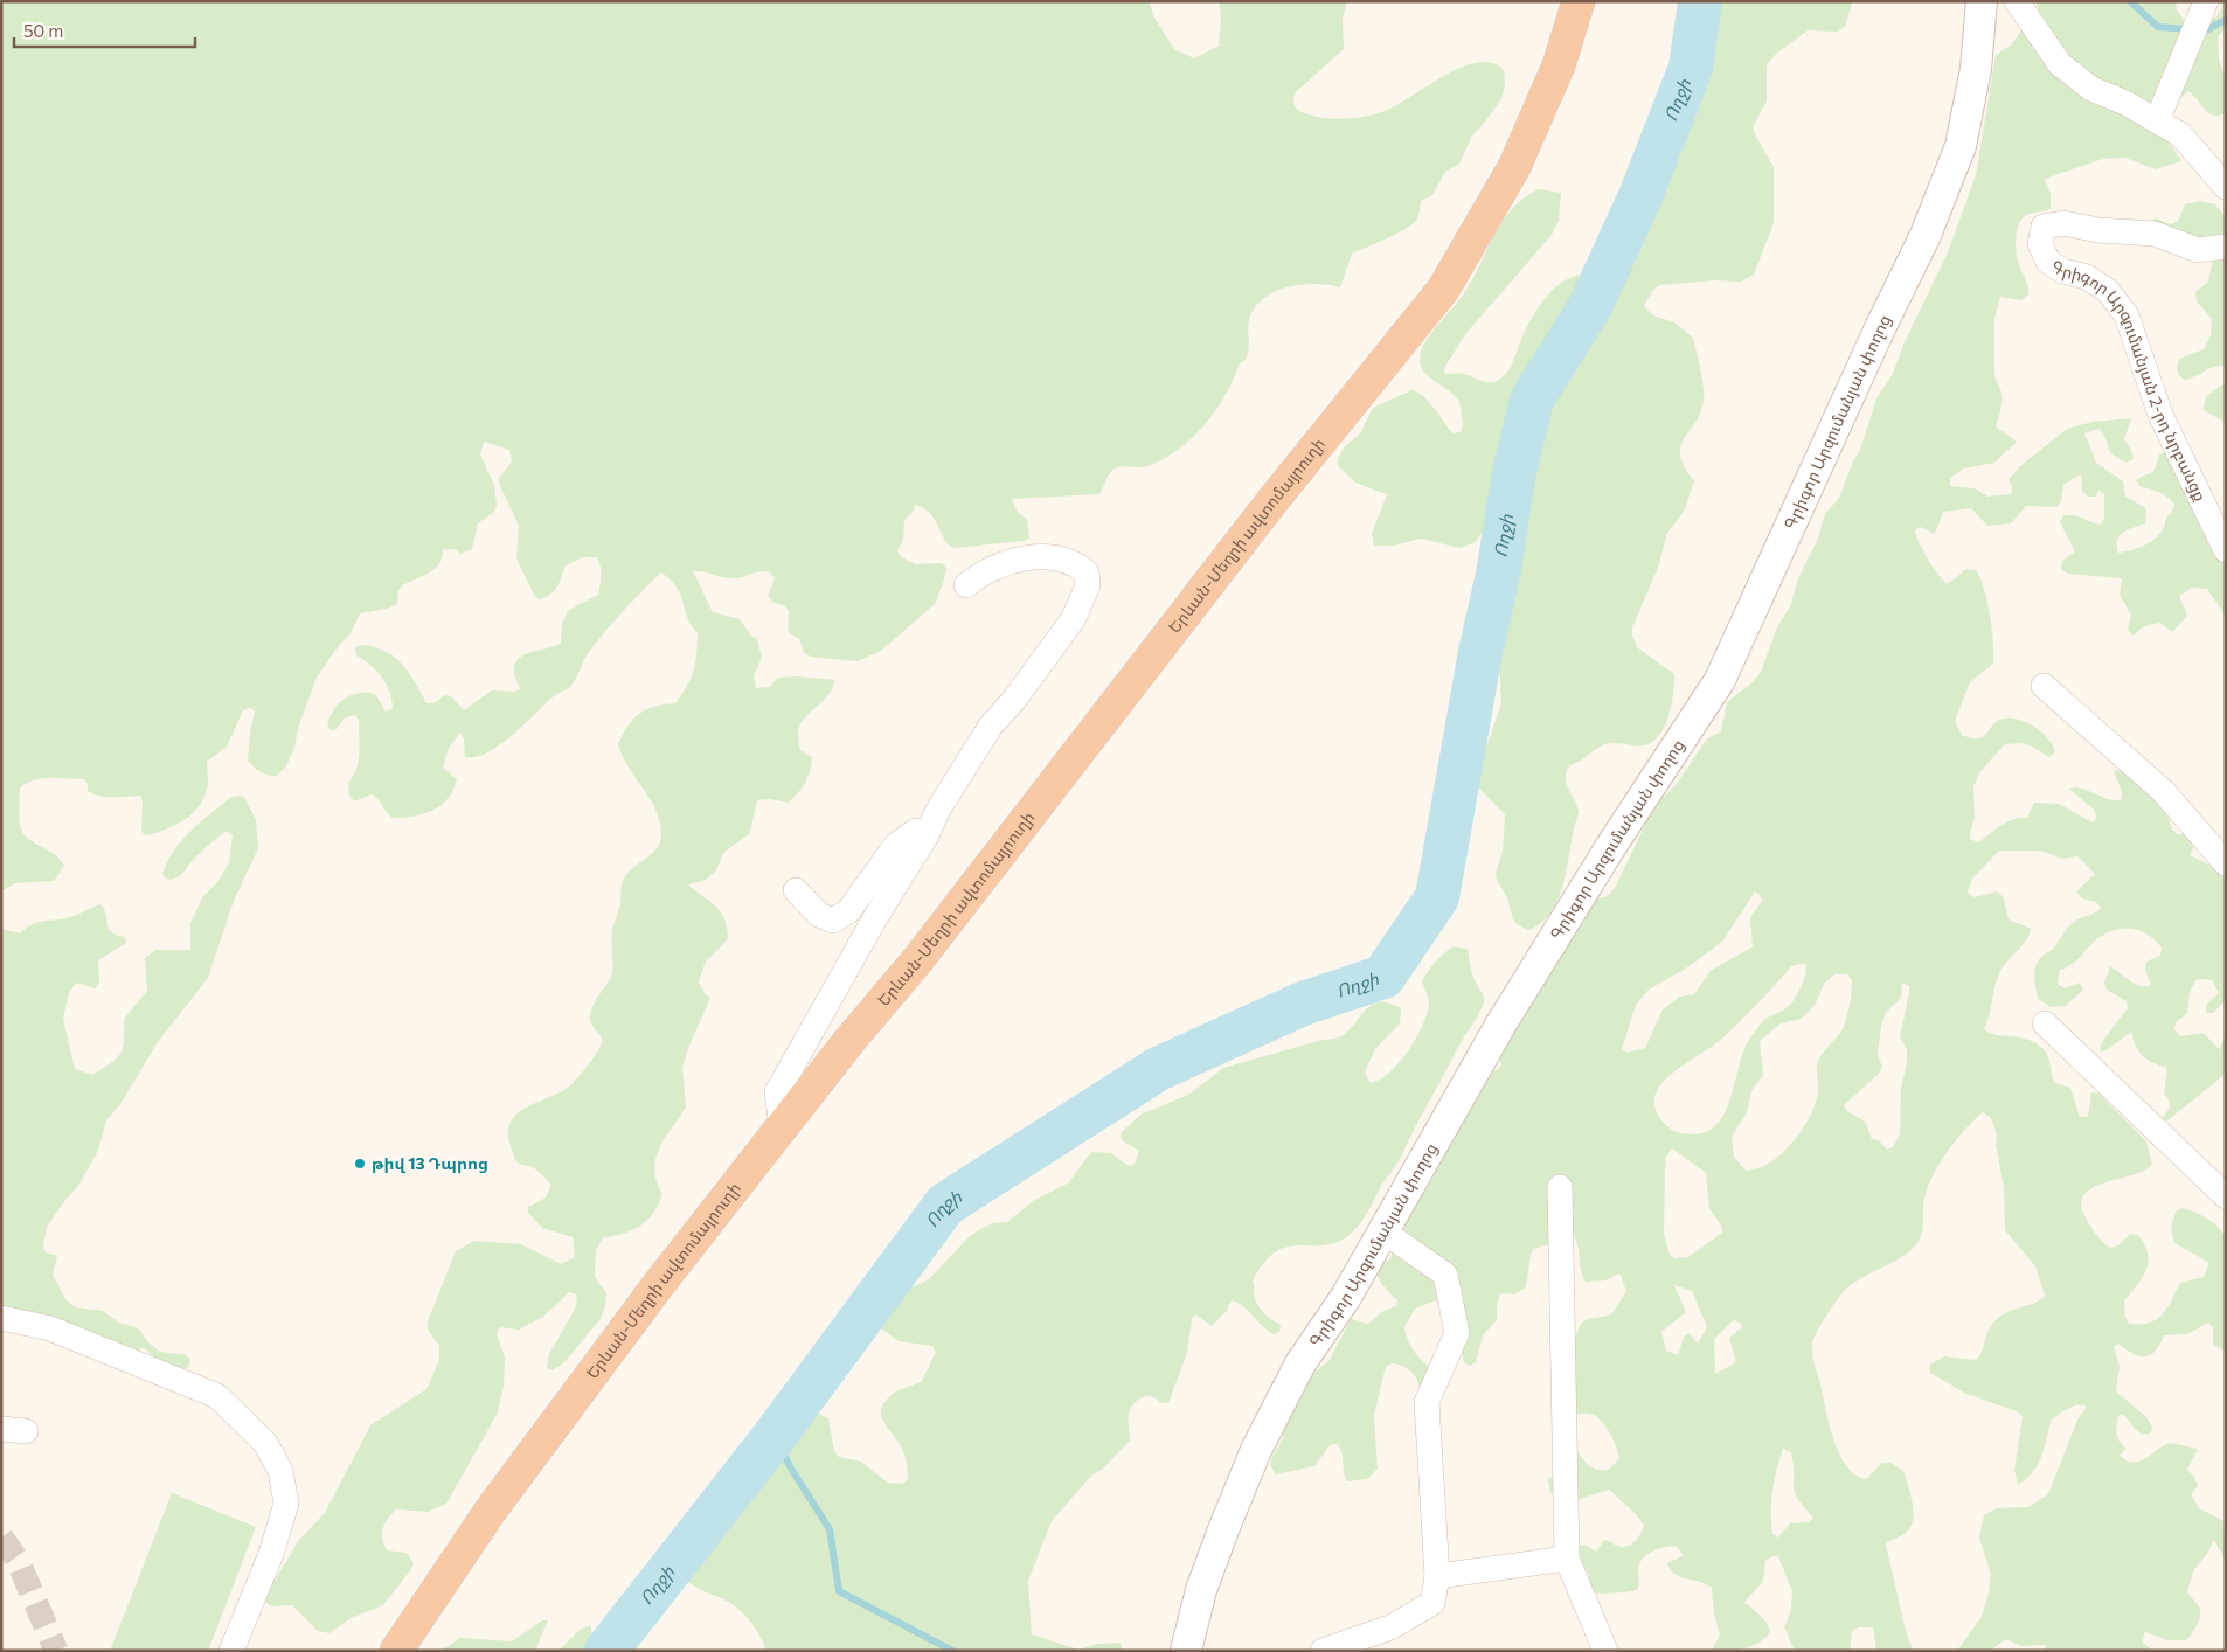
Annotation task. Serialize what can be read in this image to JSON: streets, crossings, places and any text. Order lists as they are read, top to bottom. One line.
{"streets":{"highway":["Երևան-Մեղրի ավտոմայրուղի"],"street":["Գրիգոր Արզումանյան 2-րդ նրբանցք","Գրիգոր Արզումանյան փողոց"]},"water":["Ողջի"],"places":["թիվ 13 Դպրոց"],"scale_bar":"50 m"}
